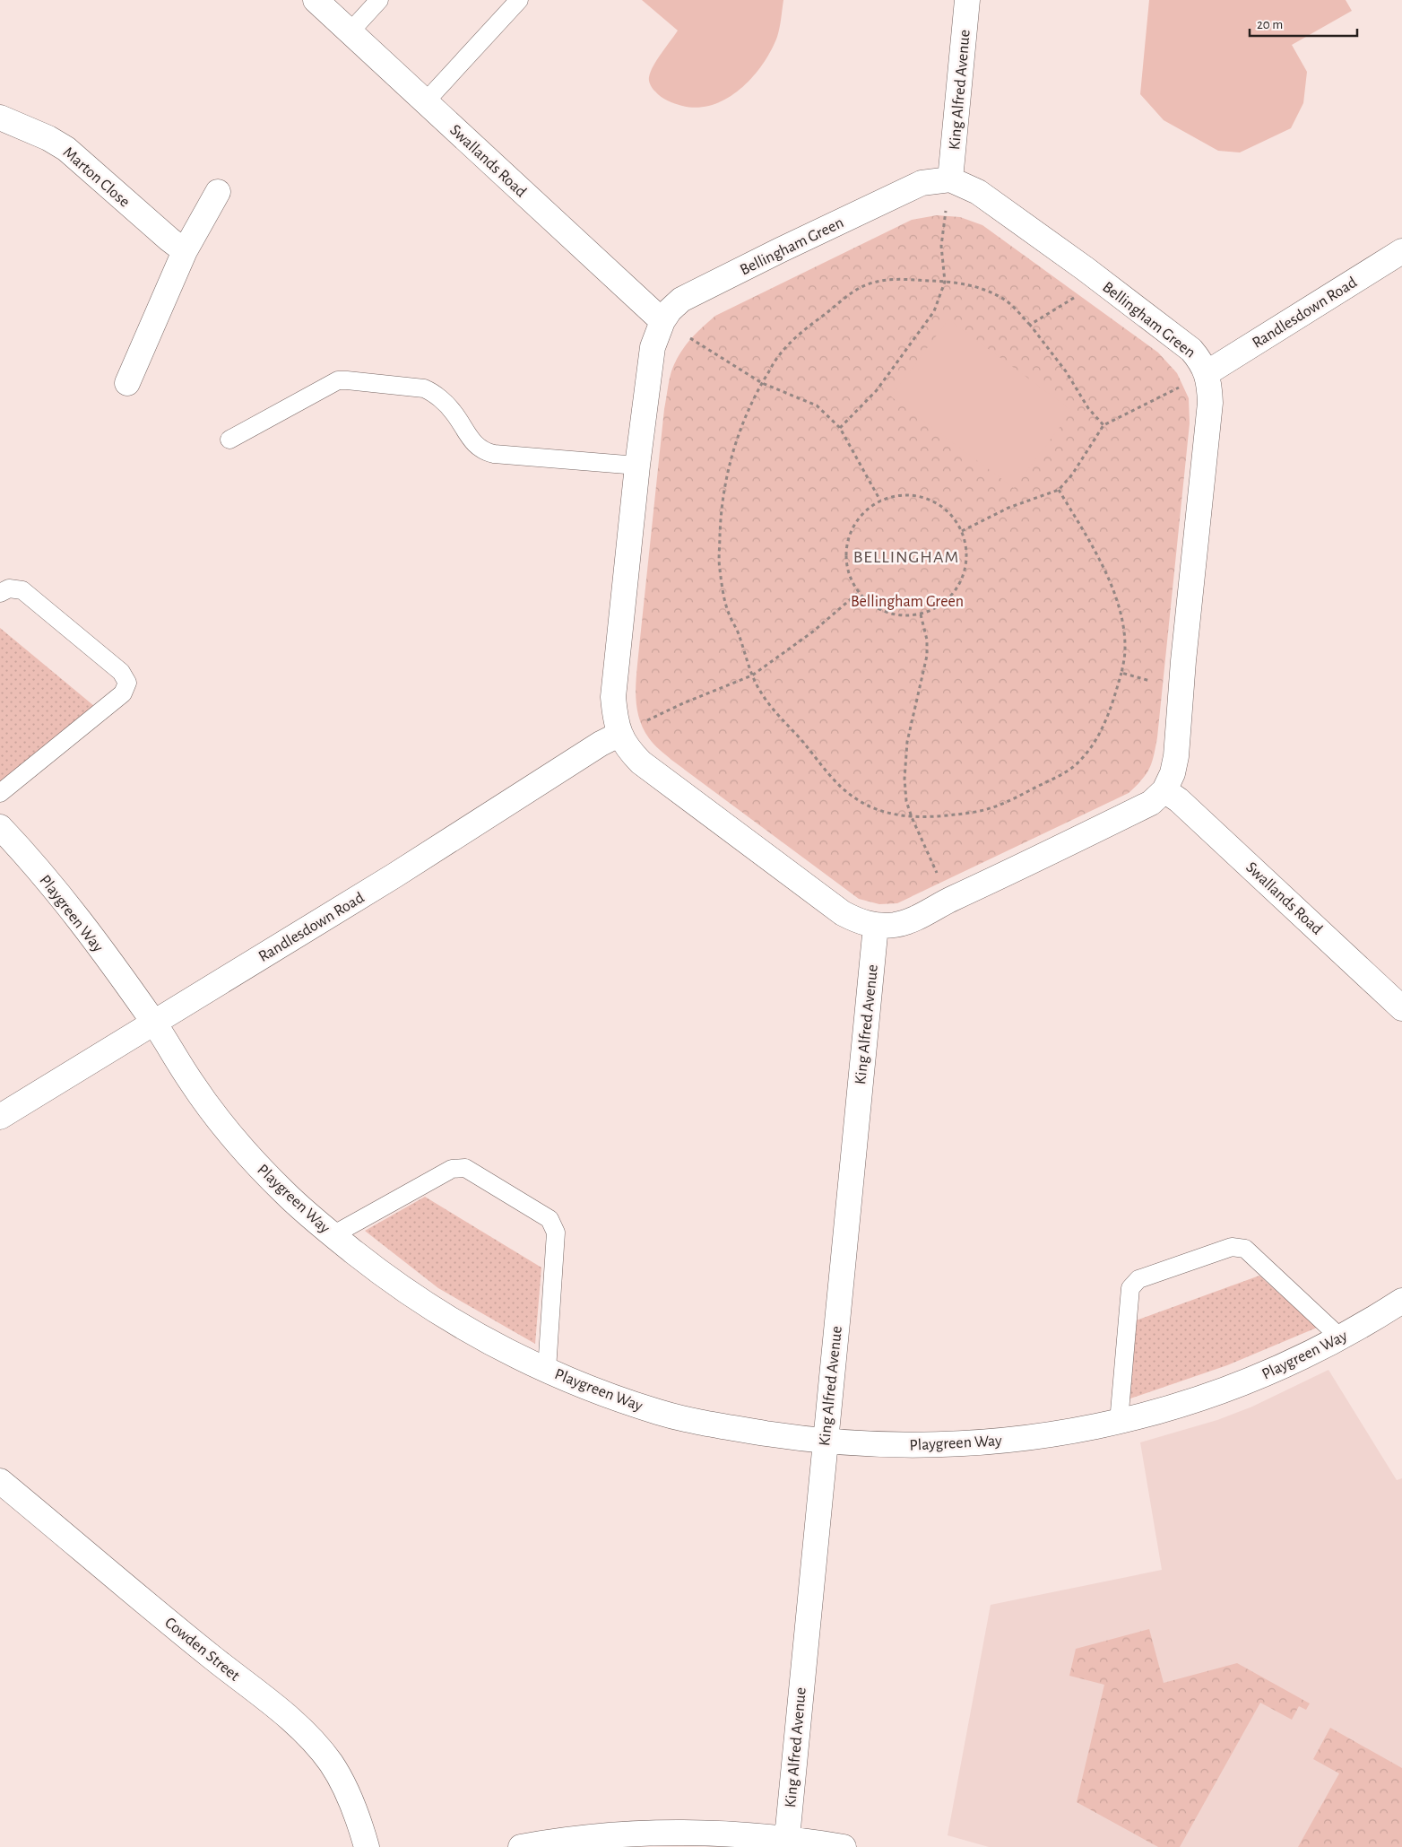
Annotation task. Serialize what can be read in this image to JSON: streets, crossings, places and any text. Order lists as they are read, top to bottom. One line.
{"streets":{"street":["King Alfred Avenue","Swallands Road","Marton Close","Bellingham Green","Randlesdown Road","Playgreen Way","Cowden Street"]},"crossings":[["King Alfred Avenue","Bellingham Green"],["King Alfred Avenue","Playgreen Way"],["Swallands Road","Bellingham Green"],["Bellingham Green","Randlesdown Road"],["Randlesdown Road","Playgreen Way"]],"districts":["BELLINGHAM"],"parks":["Bellingham Green"],"scale_bar":"20 m"}
